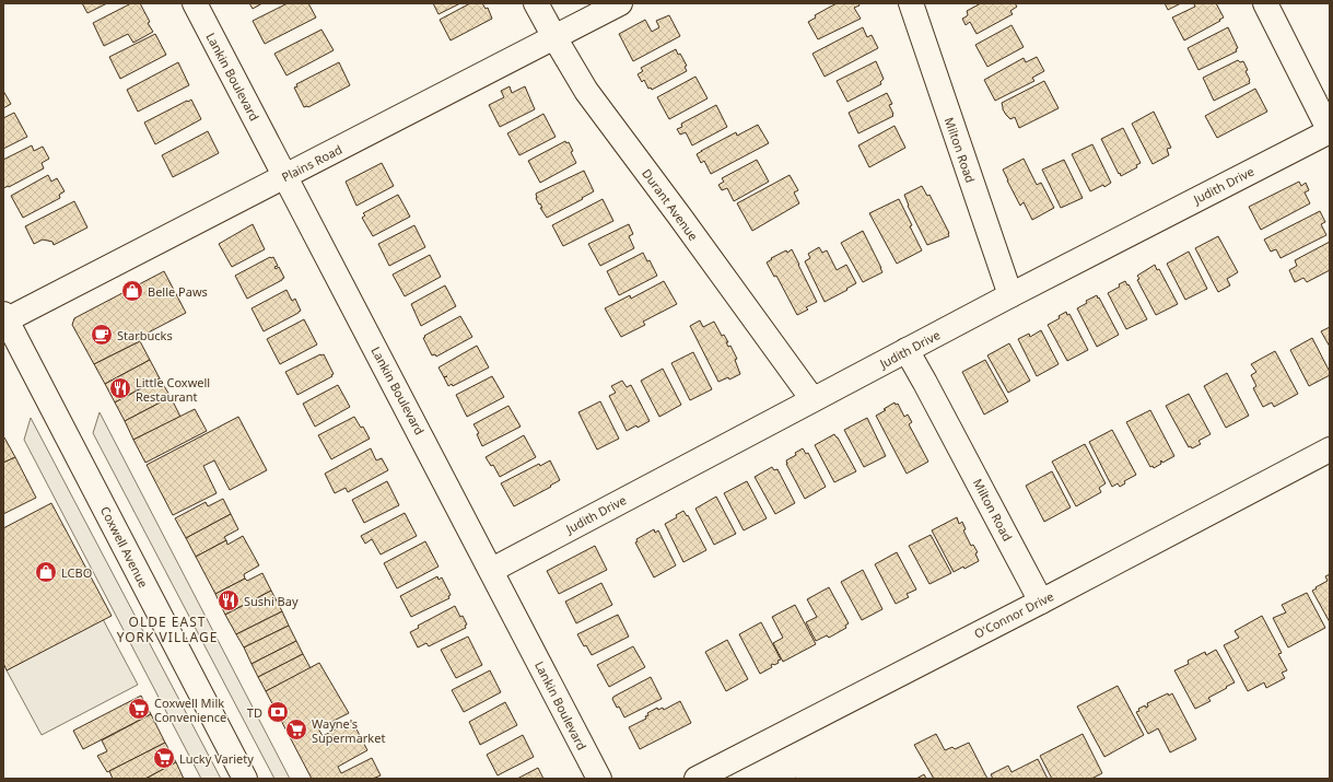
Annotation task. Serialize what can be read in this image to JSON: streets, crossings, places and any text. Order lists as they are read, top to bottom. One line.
{"streets":{"street":["Lankin Boulevard","Milton Road","Plains Road","Judith Drive","Durant Avenue","Coxwell Avenue","O'Connor Drive"]},"crossings":[["Lankin Boulevard","Plains Road"],["Lankin Boulevard","Judith Drive"],["Milton Road","Judith Drive"],["Milton Road","O'Connor Drive"],["Plains Road","Durant Avenue"],["Plains Road","Coxwell Avenue"],["Judith Drive","Durant Avenue"]],"districts":["OLDE EAST YORK VILLAGE"],"places":{"shop":["Belle Paws","LCBO"],"cafe":["Starbucks"],"restaurant":["Little Coxwell Restaurant","Sushi Bay"],"supermarket":["Coxwell Milk Convenience","Wayne's Supermarket","Lucky Variety"],"bank":["TD"]}}
